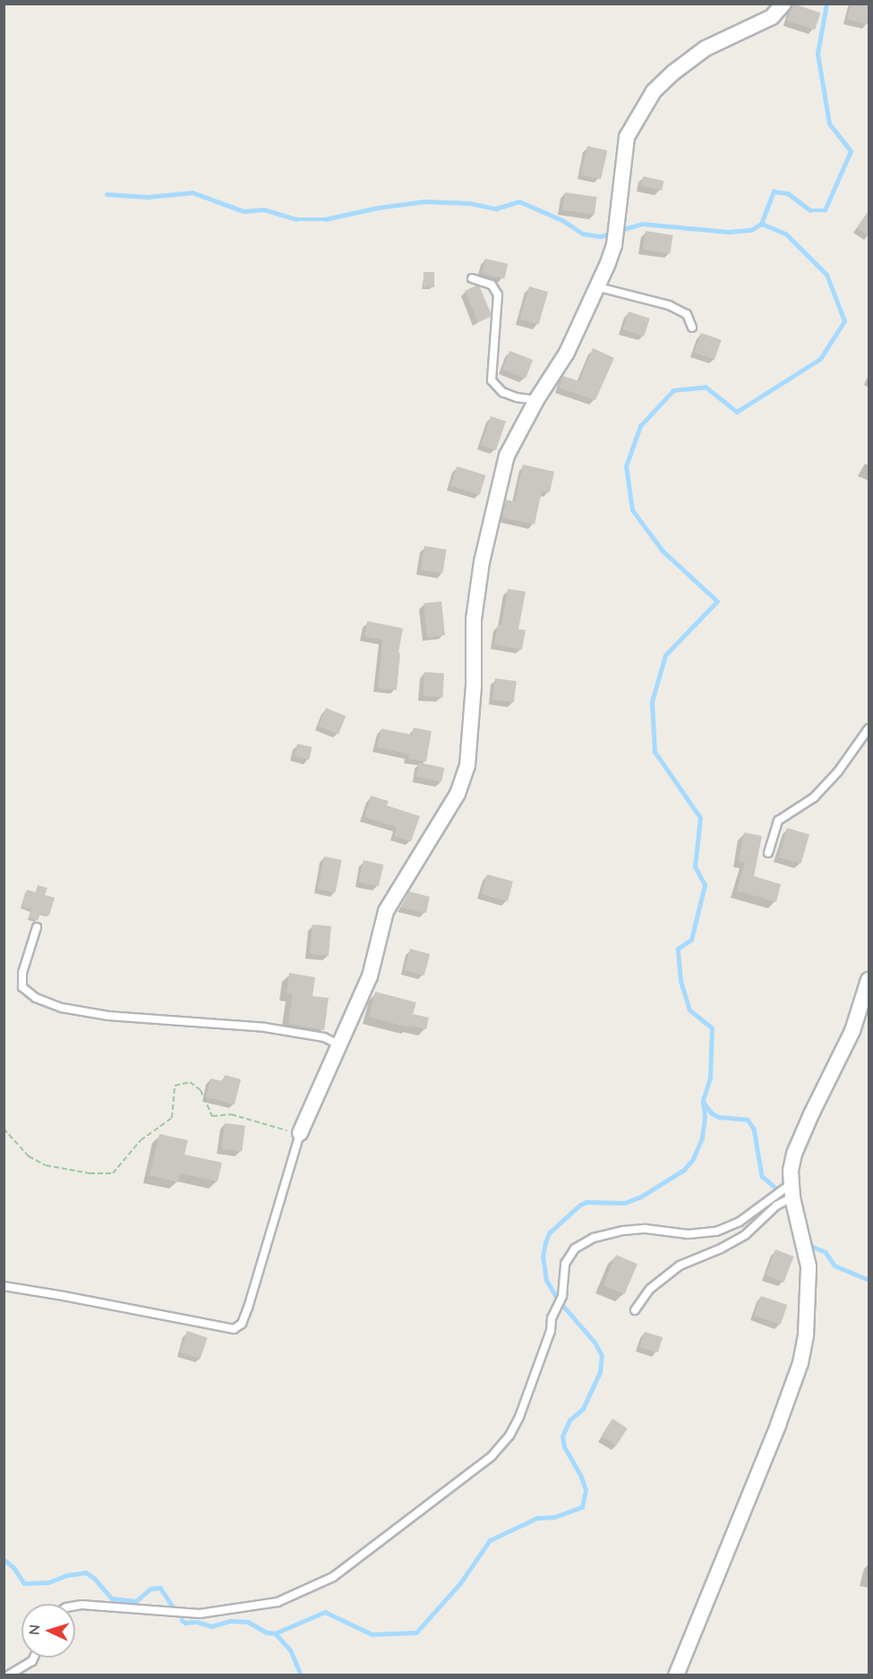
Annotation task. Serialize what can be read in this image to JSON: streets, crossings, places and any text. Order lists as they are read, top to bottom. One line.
{"north":"left"}
